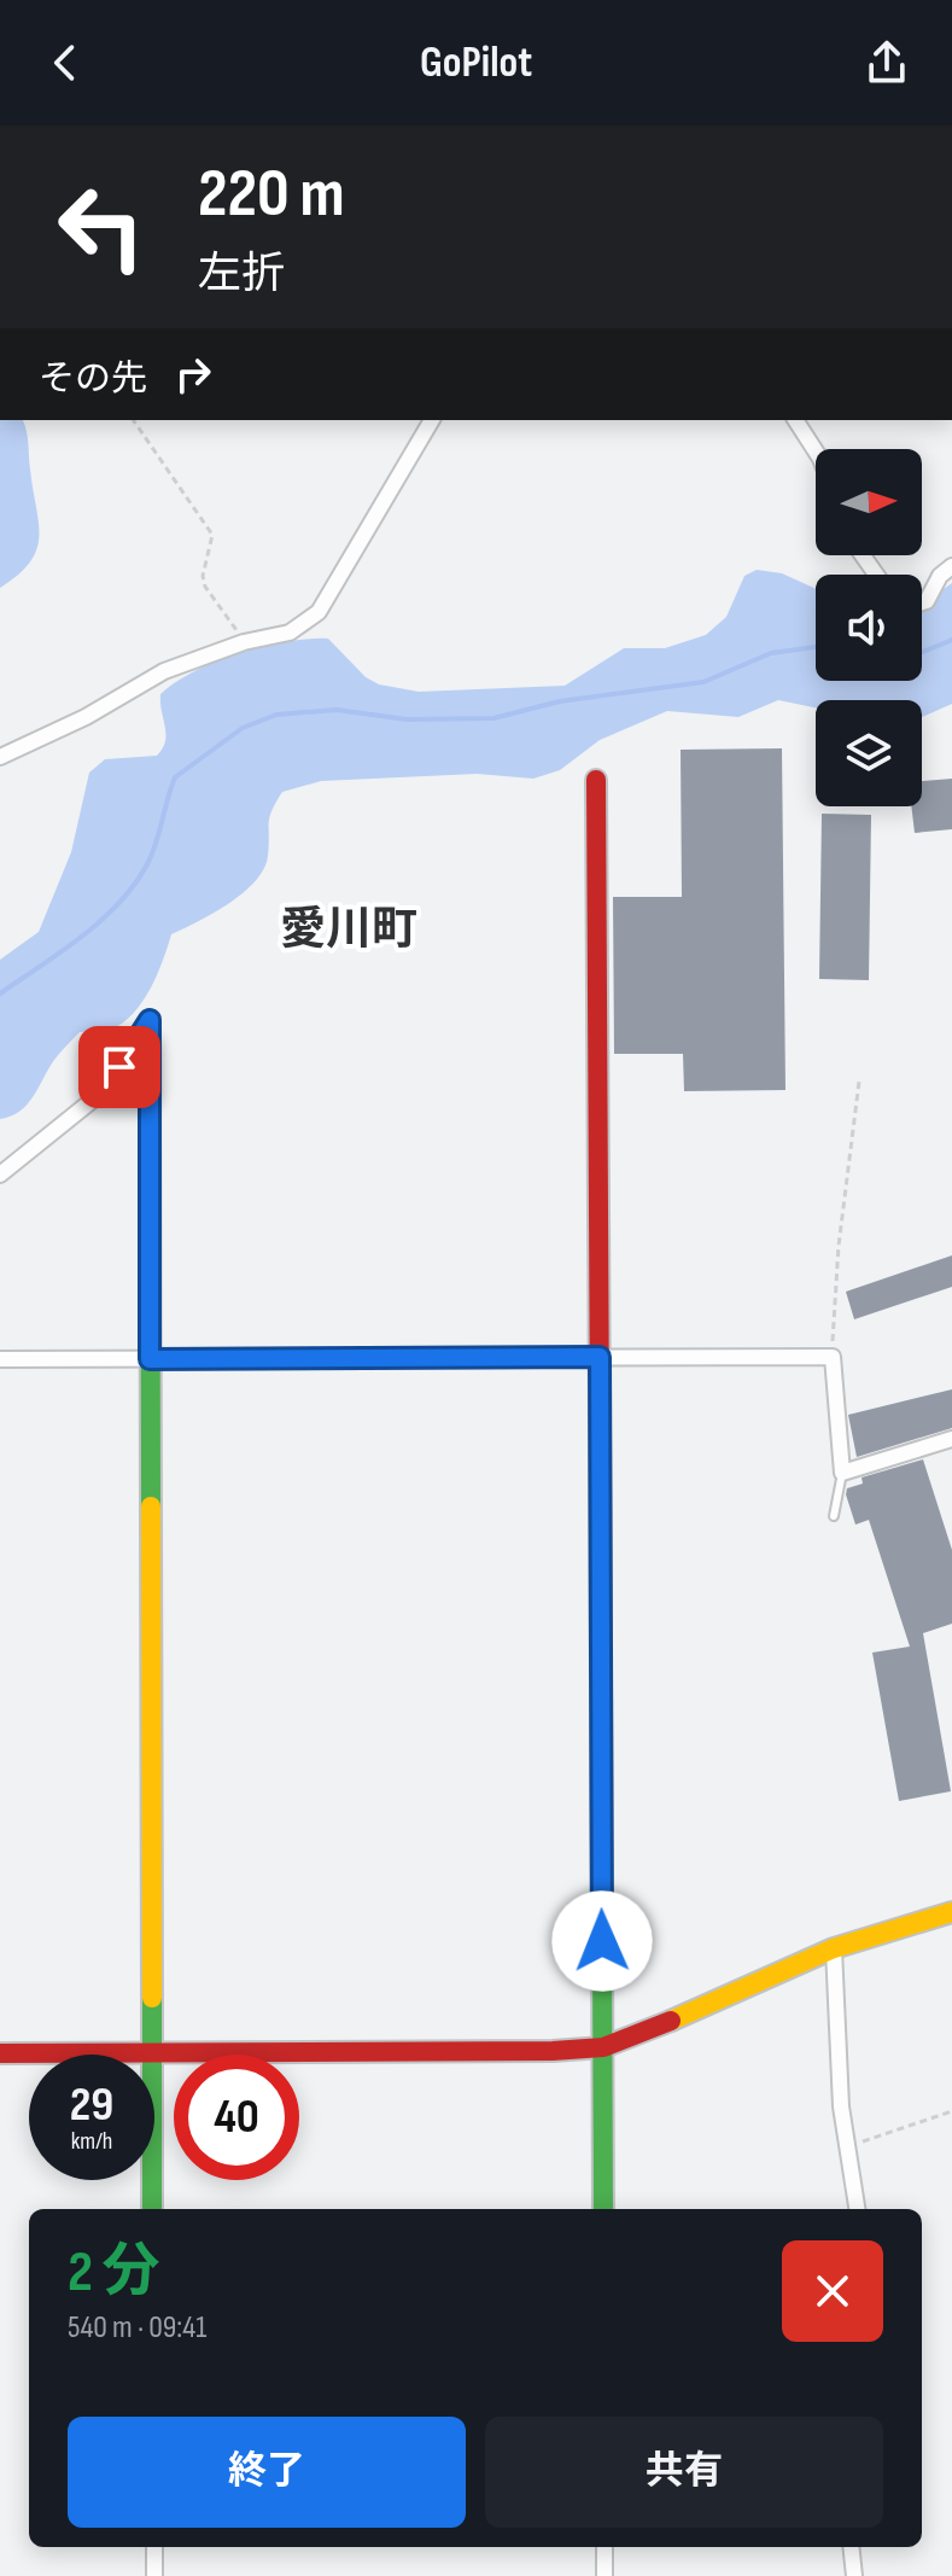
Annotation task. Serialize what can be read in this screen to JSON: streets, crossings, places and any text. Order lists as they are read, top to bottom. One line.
{"districts":["愛川町"],"north":"right","page":{"header":"GoPilot","turn":["220 m","左折"],"then":"その先","speed":"29 km/h","limit":"40","heading":["2 分","540 m · 09:41"],"buttons":["終了","共有"]}}
